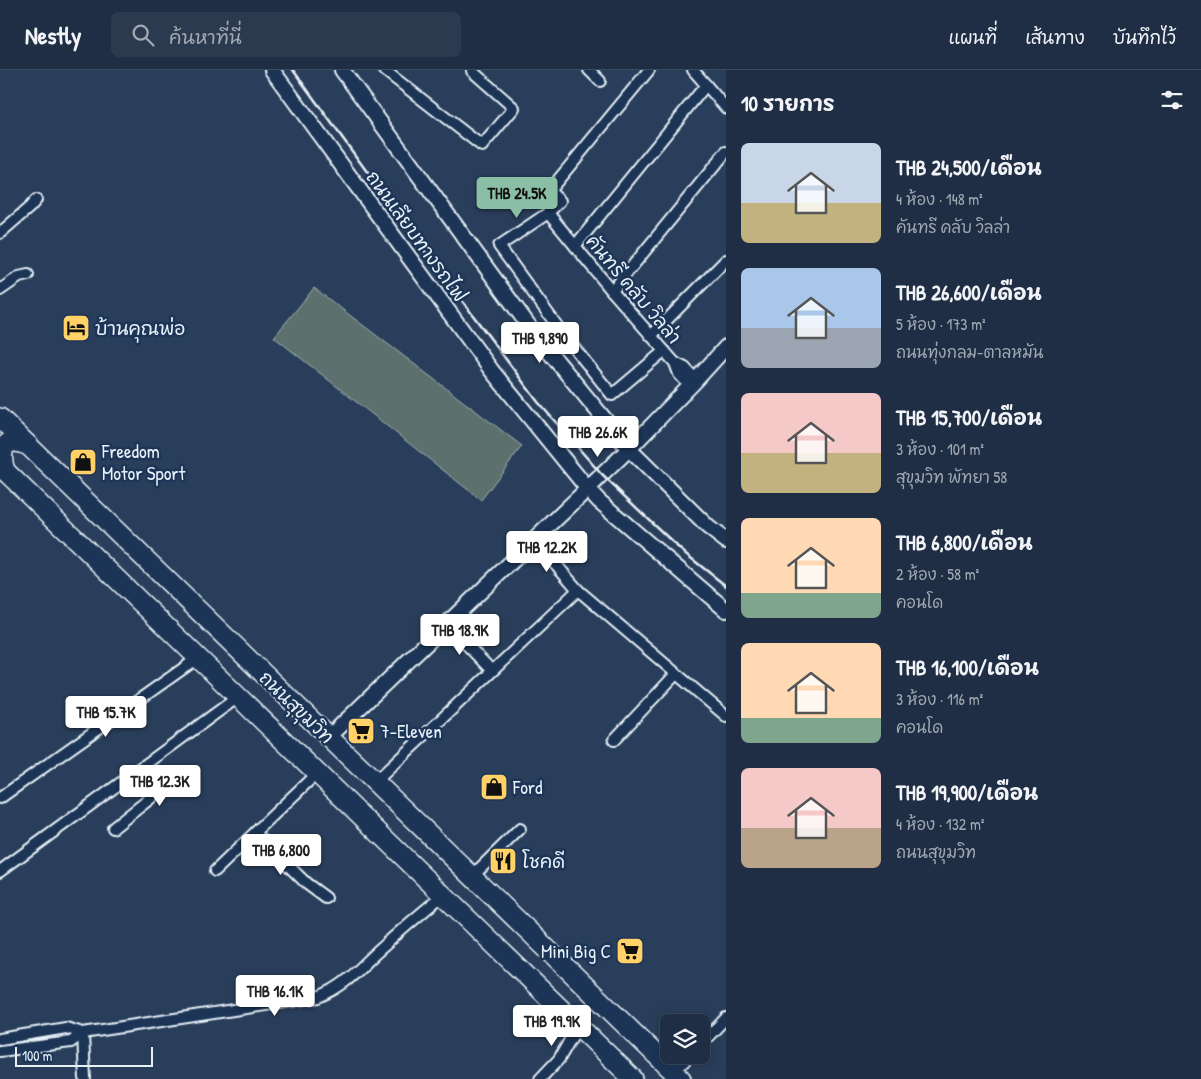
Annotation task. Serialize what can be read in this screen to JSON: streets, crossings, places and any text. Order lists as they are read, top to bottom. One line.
{"streets":{"highway":["ถนนสุขุมวิท"],"street":["ถนนเลียบทางรถไฟ","คันทรี คลับ วิลล่า"]},"places":{"hotel":["บ้านคุณพ่อ"],"shop":["Freedom Motor Sport","Ford"],"supermarket":["7-Eleven","Mini Big C"],"restaurant":["โชคดี"]},"scale_bar":"100 m","page":{"header":"Nestly","search":"ค้นหาที่นี่","nav":["แผนที่","เส้นทาง","บันทึกไว้"],"heading":"10 รายการ","list":[{"name":"THB 24,500/เดือน","note":"4 ห้อง · 148 m² · คันทรี คลับ วิลล่า"},{"name":"THB 26,600/เดือน","note":"5 ห้อง · 173 m² · ถนนทุ่งกลม-ตาลหมัน"},{"name":"THB 15,700/เดือน","note":"3 ห้อง · 101 m² · สุขุมวิท พัทยา 58"},{"name":"THB 6,800/เดือน","note":"2 ห้อง · 58 m² · คอนโด"},{"name":"THB 16,100/เดือน","note":"3 ห้อง · 116 m² · คอนโด"},{"name":"THB 19,900/เดือน","note":"4 ห้อง · 132 m² · ถนนสุขุมวิท"}],"price":["THB 24.5K","THB 9,890","THB 26.6K","THB 12.2K","THB 18.9K","THB 15.7K","THB 12.3K","THB 6,800","THB 16.1K","THB 19.9K"],"scale":"100 m"}}
